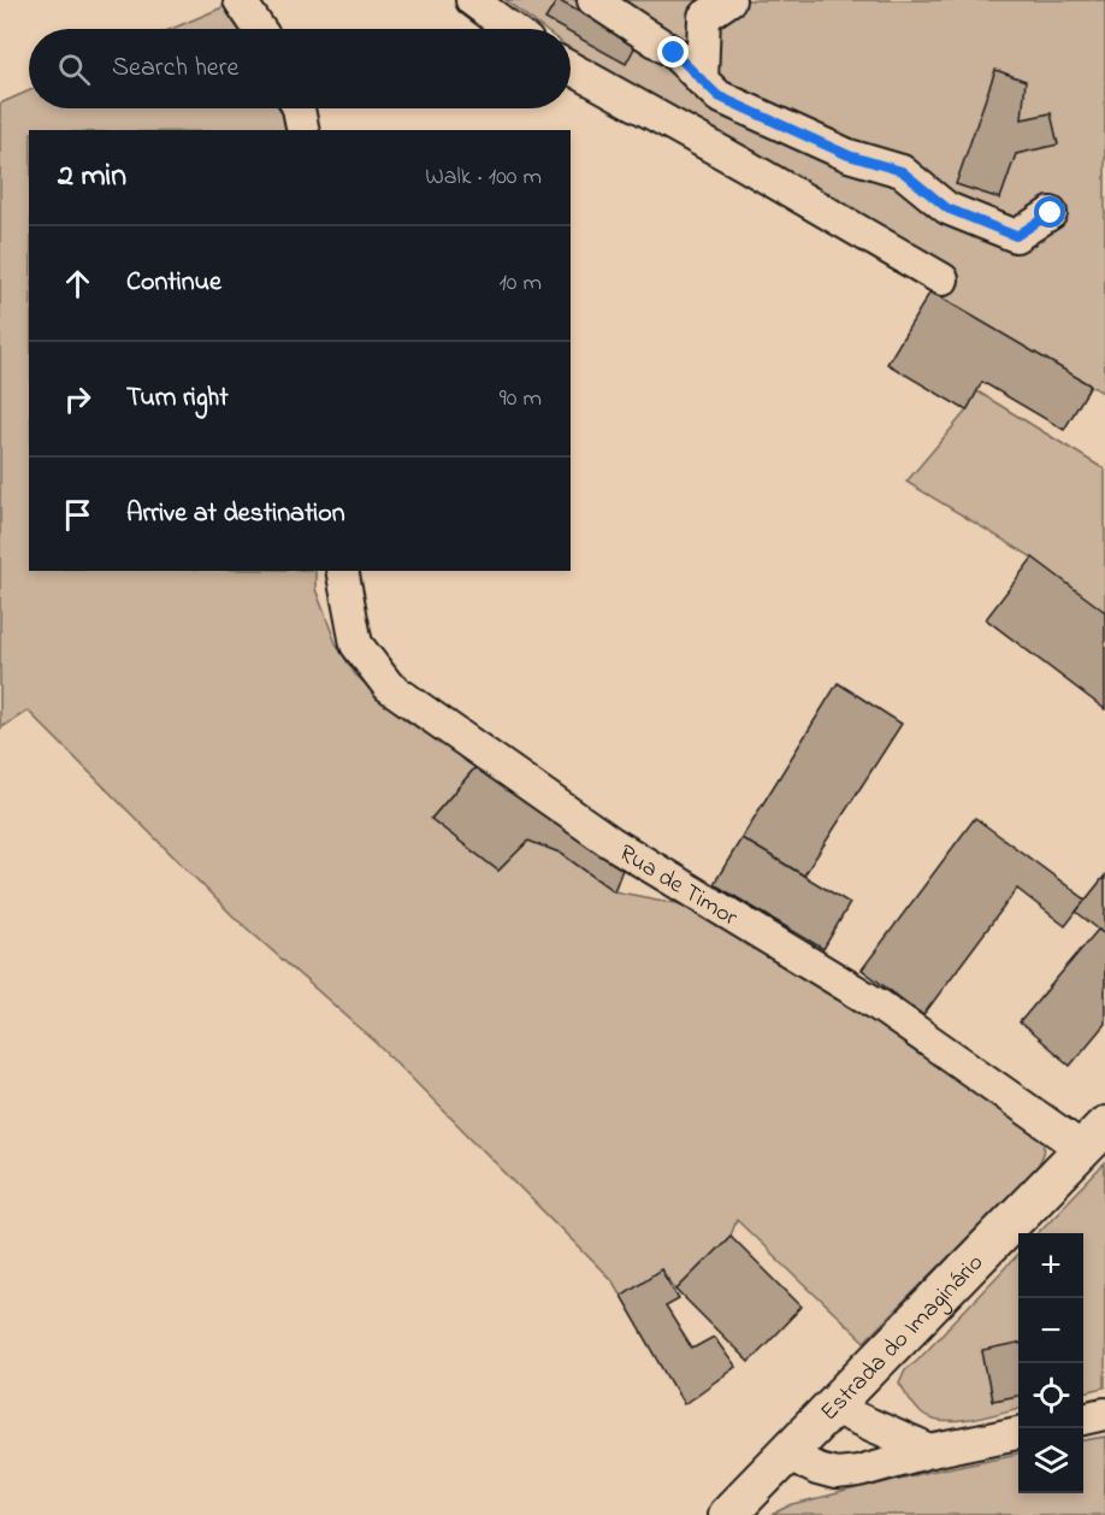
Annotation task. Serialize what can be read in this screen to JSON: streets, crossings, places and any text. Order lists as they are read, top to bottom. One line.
{"streets":{"main road":["Estrada do Imaginário"],"street":["Rua de Timor"]},"crossings":[["Rua de Timor","Estrada do Imaginário"]],"page":{"search":"Search here","heading":["2 min","Walk · 100 m"],"list":[["Continue","10 m"],["Turn right","90 m"],"Arrive at destination"],"map_buttons":["+","−"]}}
